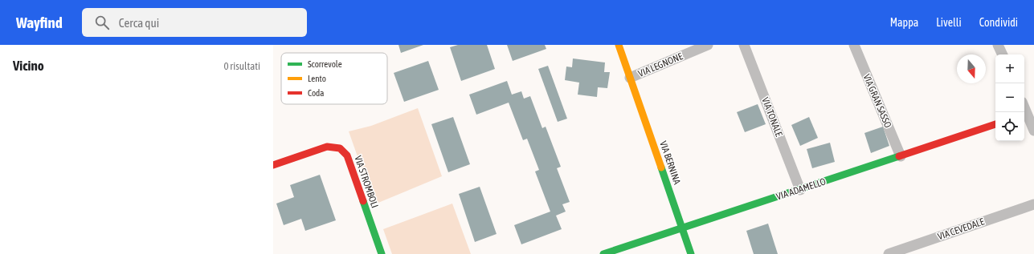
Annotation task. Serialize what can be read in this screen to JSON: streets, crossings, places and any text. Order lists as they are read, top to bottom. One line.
{"streets":{"street":["VIA LEGNONE","VIA GRAN SASSO","VIA TONALE","VIA BERNINA","VIA STROMBOLI","VIA ADAMELLO","VIA CEVEDALE"]},"crossings":[["VIA LEGNONE","VIA BERNINA"],["VIA GRAN SASSO","VIA ADAMELLO"],["VIA TONALE","VIA ADAMELLO"],["VIA BERNINA","VIA ADAMELLO"]],"legend":["Scorrevole","Lento","Coda"],"north":"bottom","page":{"header":"Wayfind","search":"Cerca qui","nav":["Mappa","Livelli","Condividi"],"heading":["Vicino","0 risultati"],"map_buttons":["+","−"]}}
